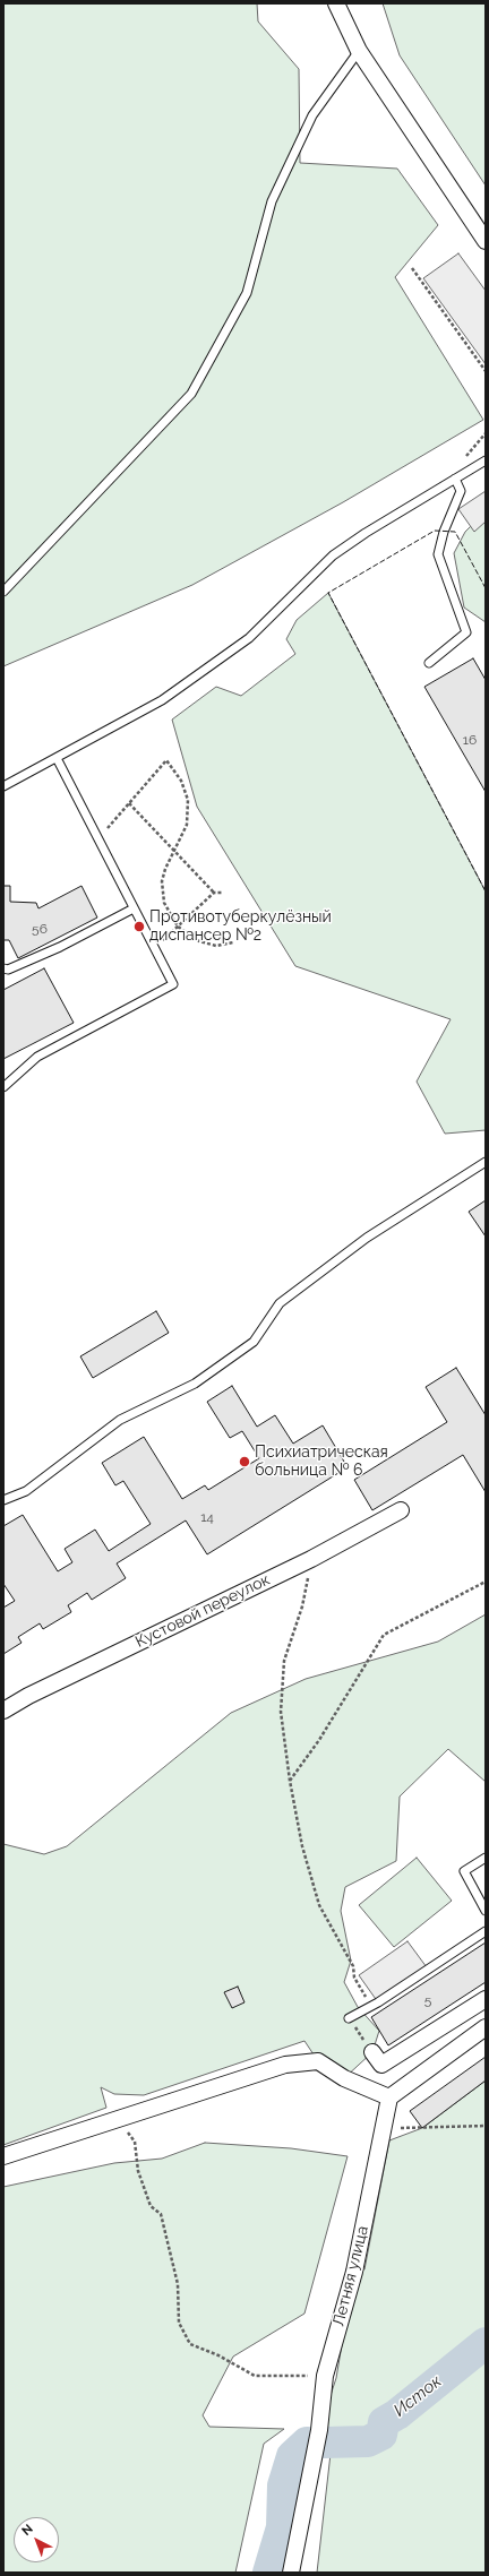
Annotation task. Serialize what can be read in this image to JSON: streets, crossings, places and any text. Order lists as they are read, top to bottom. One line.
{"streets":{"street":["Кустовой переулок","Летняя улица"]},"water":["Исток"],"places":["Противотуберкулёзный диспансер №2","Психиатрическая больница № 6"],"house_numbers":["16","56","14","5"],"north":"top left"}
